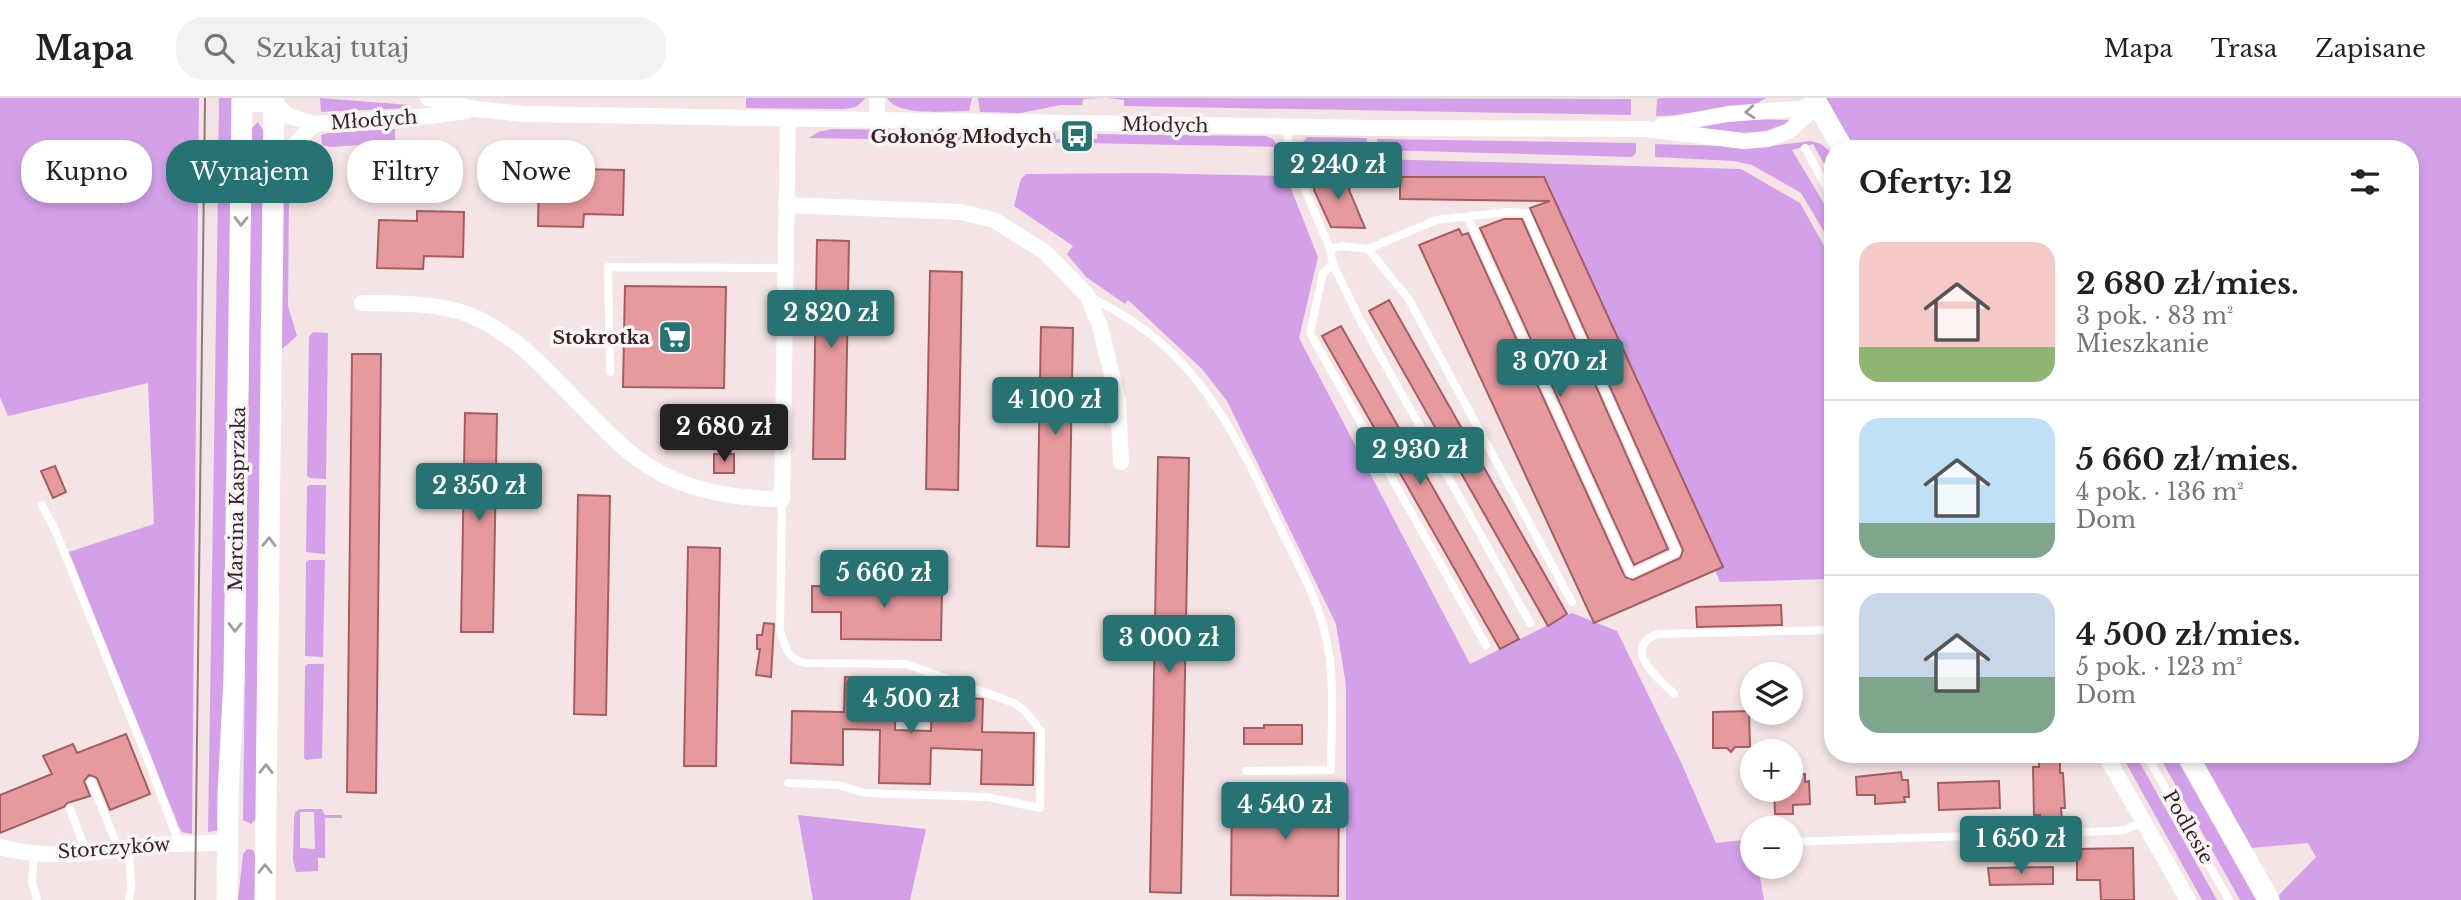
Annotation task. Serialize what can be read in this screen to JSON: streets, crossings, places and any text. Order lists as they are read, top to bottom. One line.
{"streets":{"street":["Młodych","Marcina Kasprzaka","Podlesie","Storczyków"]},"crossings":[["Młodych","Marcina Kasprzaka"],["Marcina Kasprzaka","Storczyków"]],"places":{"bus stop":["Gołonóg Młodych"],"supermarket":["Stokrotka"]},"page":{"header":"Mapa","search":"Szukaj tutaj","nav":["Mapa","Trasa","Zapisane"],"chip":["Kupno","Wynajem","Filtry","Nowe"],"heading":"Oferty: 12","price":["2 240 zł","2 820 zł","3 070 zł","4 100 zł","2 680 zł","2 930 zł","2 350 zł","5 660 zł","3 000 zł","4 500 zł","4 540 zł","1 650 zł"],"list":[{"name":"2 680 zł/mies.","note":"3 pok. · 83 m² · Mieszkanie"},{"name":"5 660 zł/mies.","note":"4 pok. · 136 m² · Dom"},{"name":"4 500 zł/mies.","note":"5 pok. · 123 m² · Dom"}],"map_buttons":["+","−"]}}
